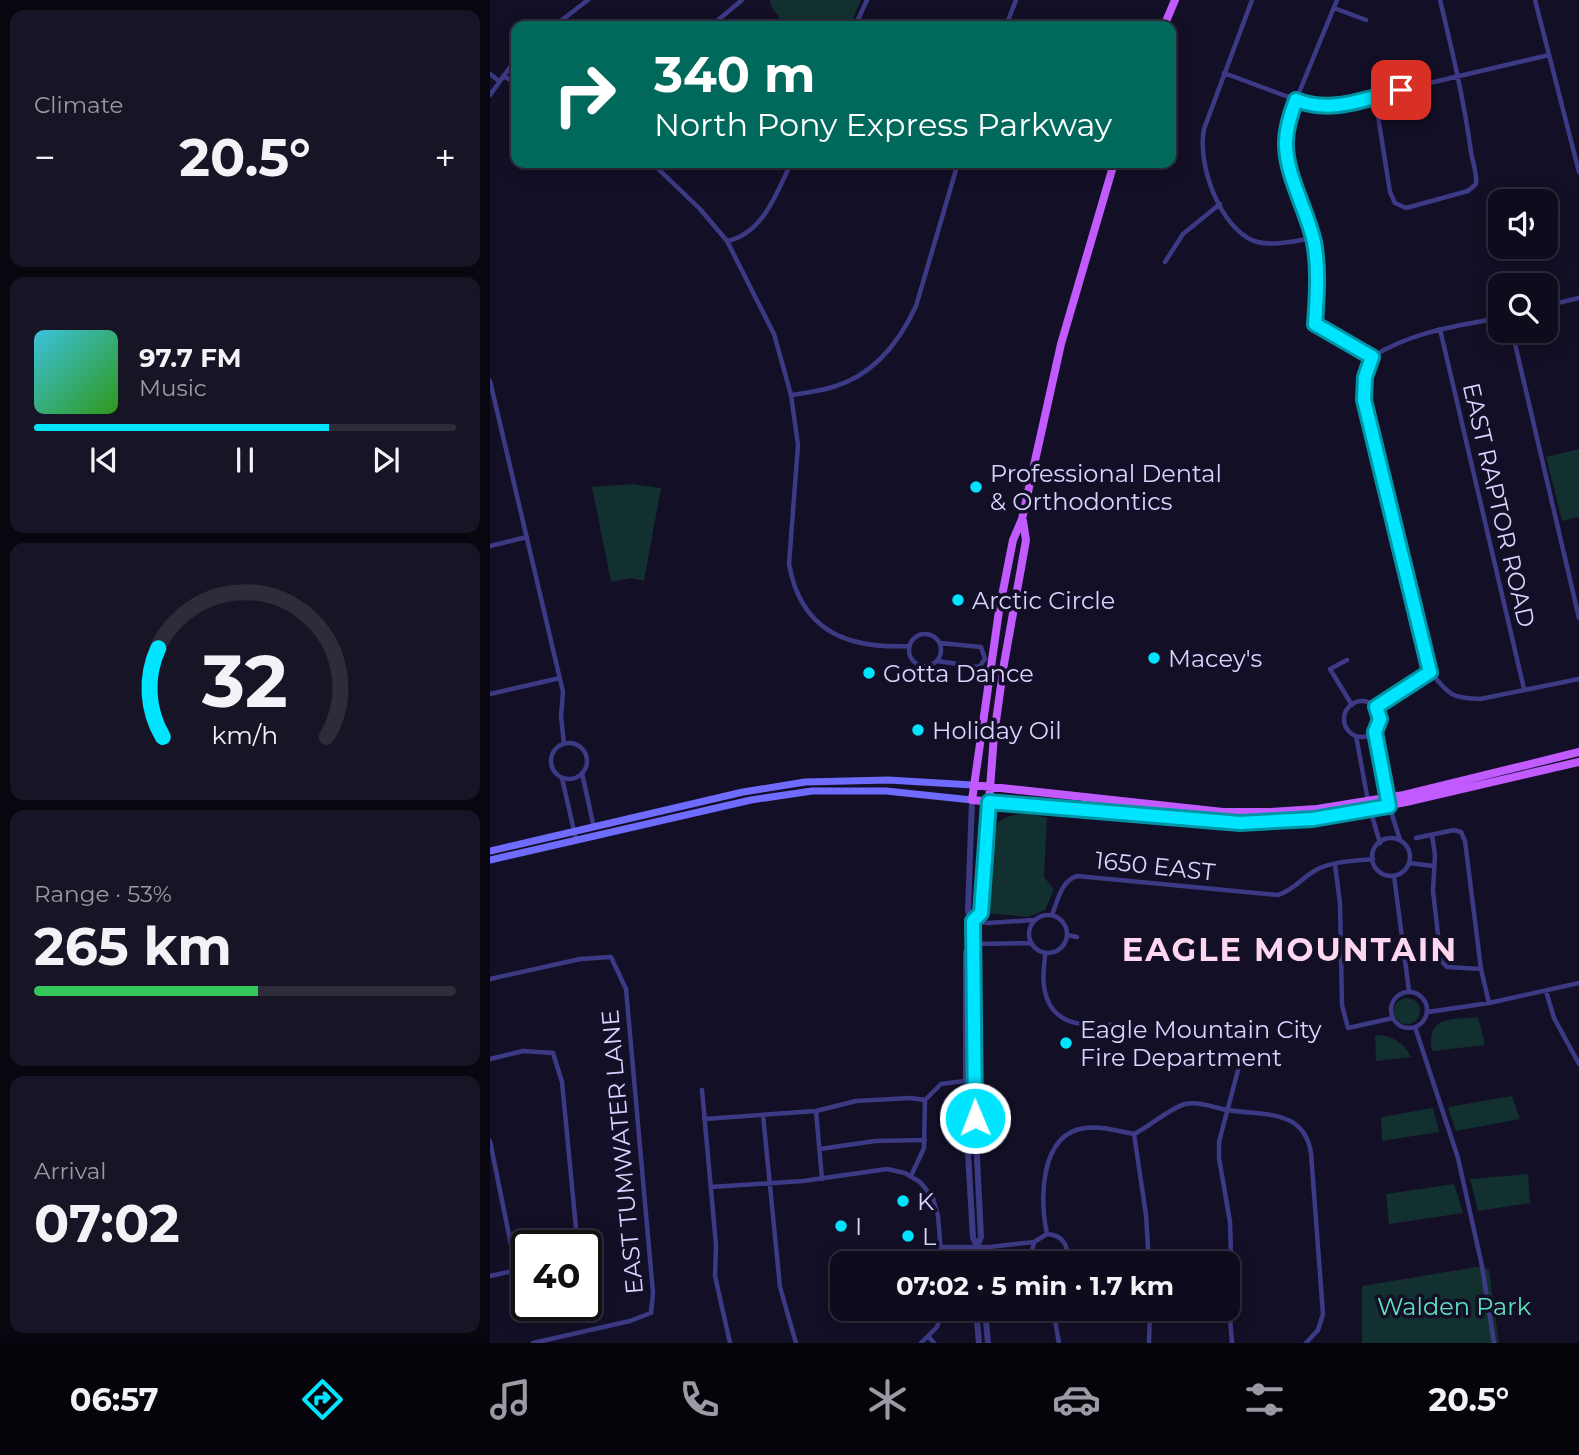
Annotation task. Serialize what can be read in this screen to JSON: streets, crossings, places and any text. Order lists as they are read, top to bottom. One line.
{"streets":{"street":["EAST RAPTOR ROAD","1650 EAST","EAST TUMWATER LANE"]},"districts":["EAGLE MOUNTAIN"],"parks":["Walden Park"],"places":["Professional Dental & Orthodontics","Arctic Circle","Macey's","Gotta Dance","Holiday Oil","Eagle Mountain City Fire Department","K","I","L"],"page":{"tile":["Climate",["Range · 53%","265 km"],["Arrival","07:02"]],"turn":["340 m","North Pony Express Parkway"],"heat":["−","20.5°","+"],"song":["97.7 FM","Music"],"limit":"40","trip":"07:02 · 5 min · 1.7 km","tabs":["06:57","20.5°"],"gauge":["32","km/h"]}}
